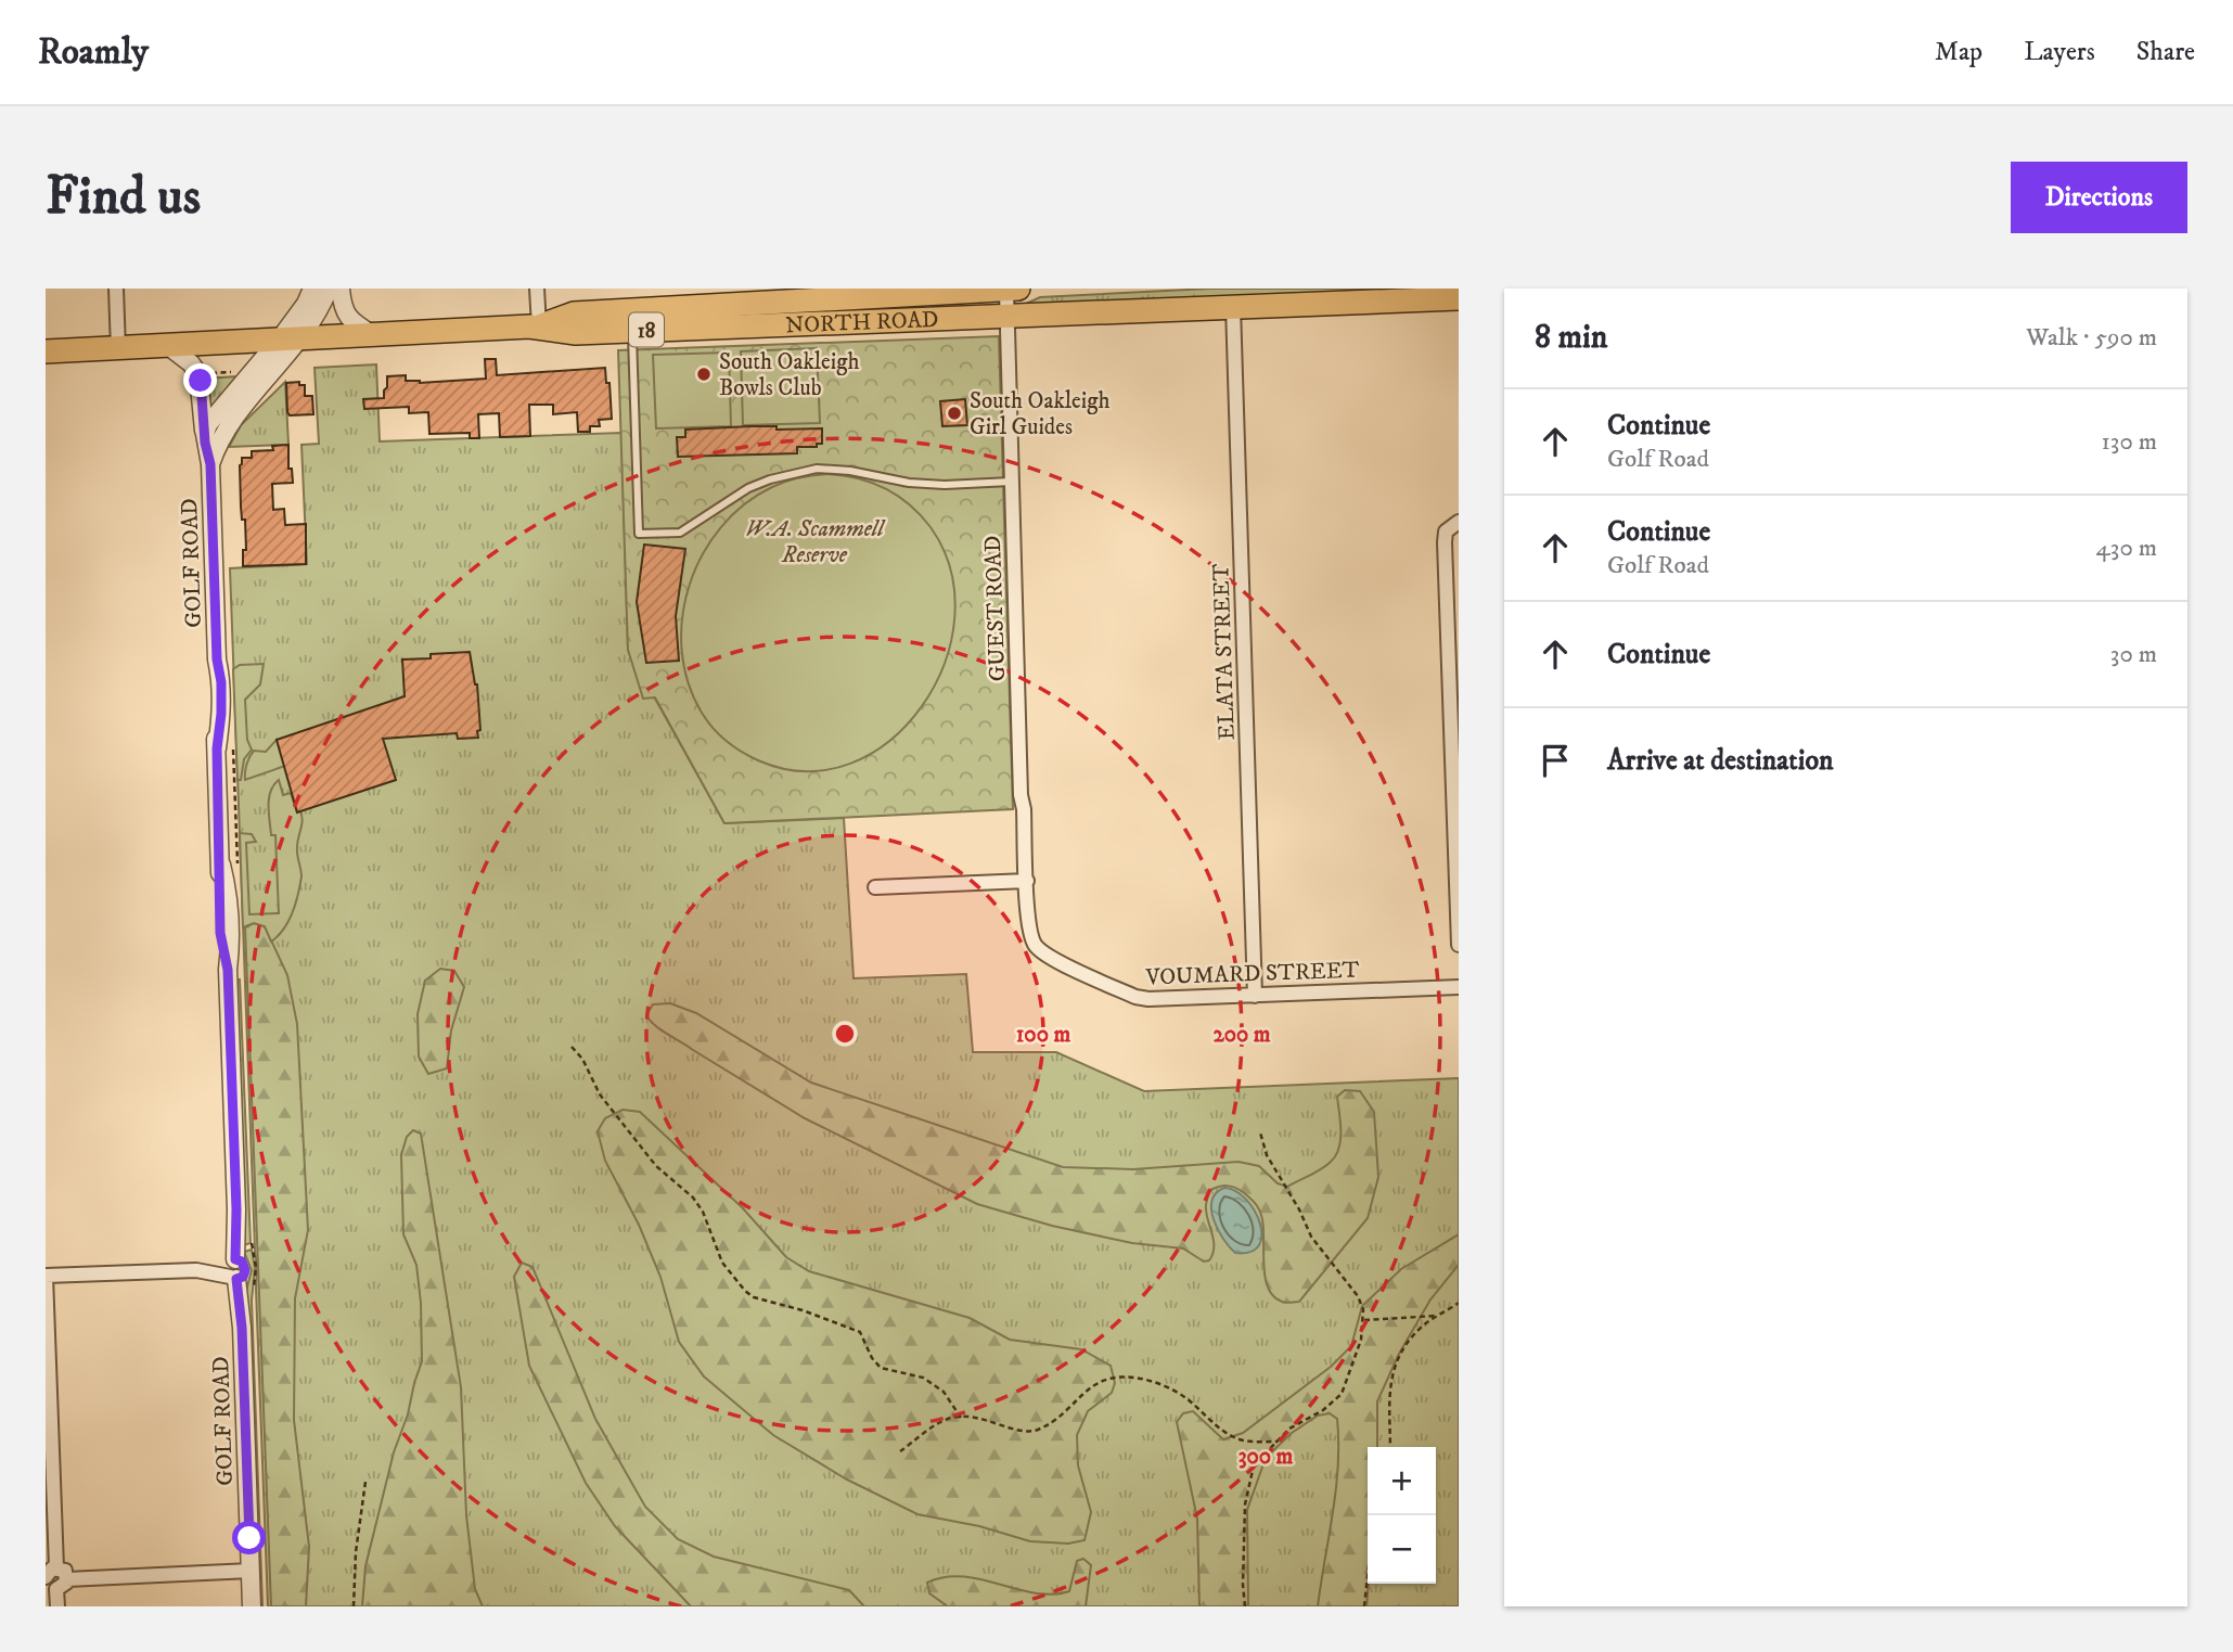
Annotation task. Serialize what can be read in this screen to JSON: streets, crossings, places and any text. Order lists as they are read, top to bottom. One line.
{"streets":{"highway":["NORTH ROAD","18"],"street":["GOLF ROAD","GUEST ROAD","ELATA STREET","VOUMARD STREET"]},"crossings":[["NORTH ROAD","GOLF ROAD"],["NORTH ROAD","GUEST ROAD"],["NORTH ROAD","ELATA STREET"],["GUEST ROAD","VOUMARD STREET"],["ELATA STREET","VOUMARD STREET"]],"parks":["W.A. Scammell Reserve"],"places":["South Oakleigh Bowls Club","South Oakleigh Girl Guides"],"page":{"header":"Roamly","nav":["Map","Layers","Share"],"buttons":"Directions","title":"Find us","heading":["8 min","Walk · 590 m"],"list":[["Continue","Golf Road","130 m"],["Continue","Golf Road","430 m"],["Continue","30 m"],"Arrive at destination"],"map_buttons":["+","−"]},"rings":["100 m","200 m","300 m"]}
